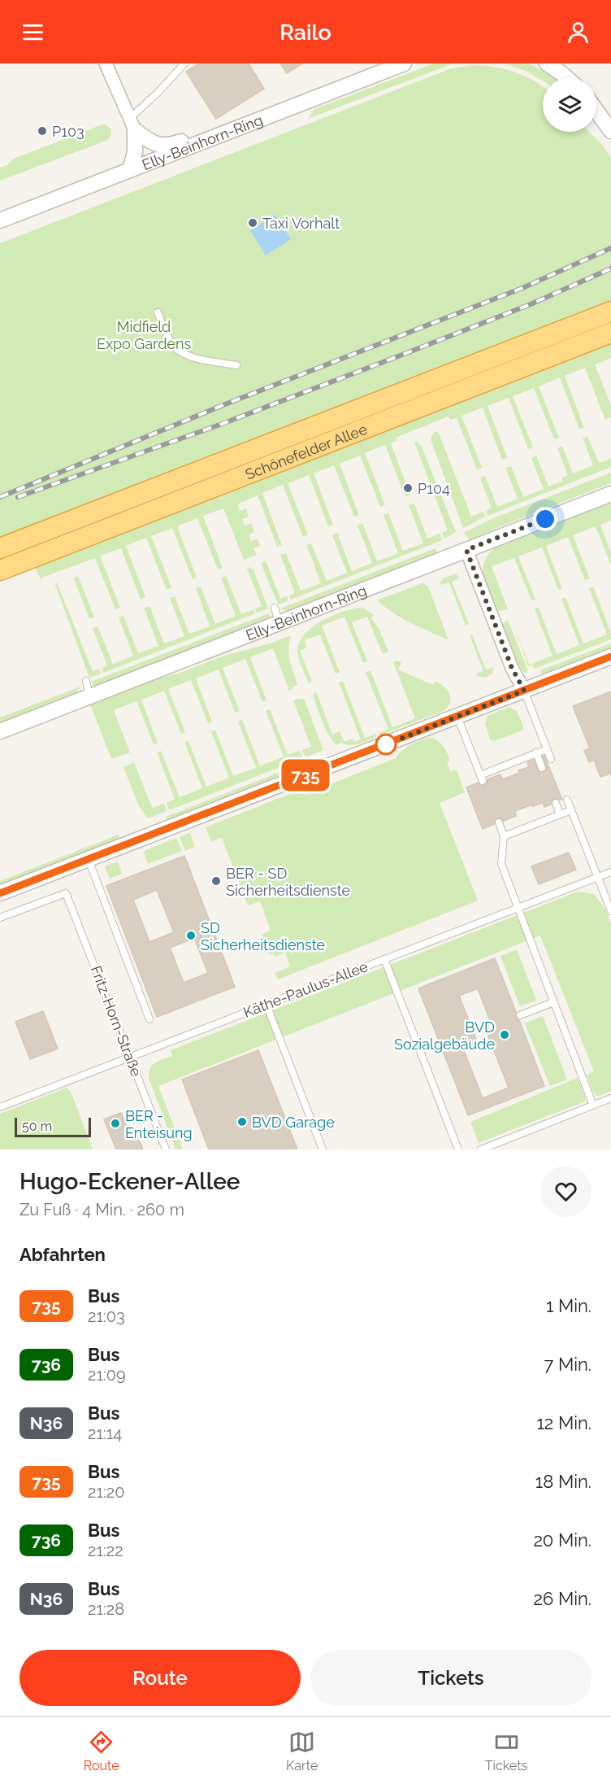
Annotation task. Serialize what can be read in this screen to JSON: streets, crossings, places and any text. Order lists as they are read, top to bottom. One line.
{"streets":{"highway":["Schönefelder Allee"],"street":["Elly-Beinhorn-Ring"],"lane":["Käthe-Paulus-Allee","Fritz-Horn-Straße"]},"crossings":[["Käthe-Paulus-Allee","Fritz-Horn-Straße"]],"parks":["Midfield Expo Gardens"],"places":["P103","Taxi Vorhalt","P104","BER - SD Sicherheitsdienste","SD Sicherheitsdienste","BVD Sozialgebäude","BVD Garage","BER - Enteisung"],"lines":["bus line 735"],"scale_bar":"50 m","page":{"header":"Railo","on_map":"735","scale":"50 m","heading":[["Hugo-Eckener-Allee","Zu Fuß · 4 Min. · 260 m"],"Abfahrten"],"list":[{"mark":"735","name":"Bus","note":"21:03","value":"1 Min."},{"mark":"736","name":"Bus","note":"21:09","value":"7 Min."},{"mark":"N36","name":"Bus","note":"21:14","value":"12 Min."},{"mark":"735","name":"Bus","note":"21:20","value":"18 Min."},{"mark":"736","name":"Bus","note":"21:22","value":"20 Min."},{"mark":"N36","name":"Bus","note":"21:28","value":"26 Min."}],"buttons":["Route","Tickets"],"tabs":["Route","Karte","Tickets"]}}
